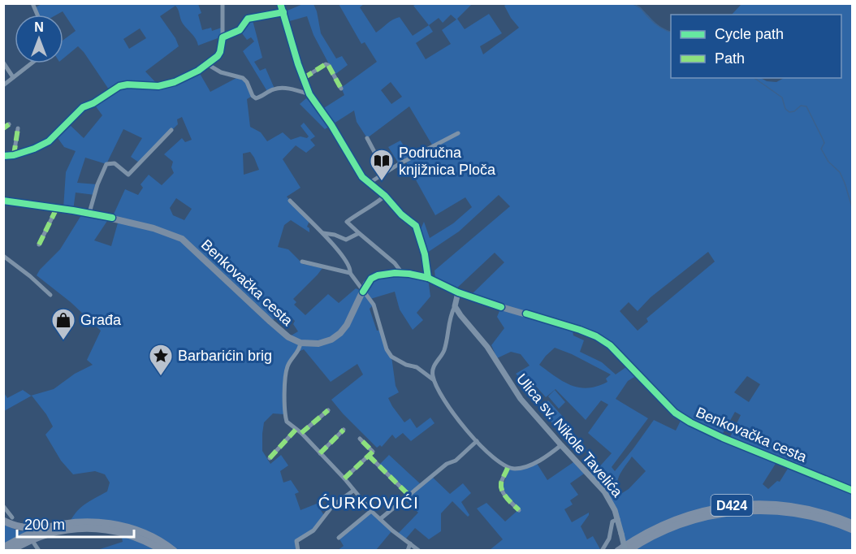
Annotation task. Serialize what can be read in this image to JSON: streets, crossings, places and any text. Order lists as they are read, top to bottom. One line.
{"streets":{"highway":["D424"],"main road":["Benkovačka cesta"],"street":["Ulica sv. Nikole Tavelića"]},"crossings":[["Ulica sv. Nikole Tavelića","D424"]],"districts":["ĆURKOVIĆI"],"places":{"library":["Područna knjižnica Ploča"],"shop":["Građa"],"place":["Barbarićin brig"]},"legend":["Cycle path","Path"],"scale_bar":"200 m","north":"top"}
